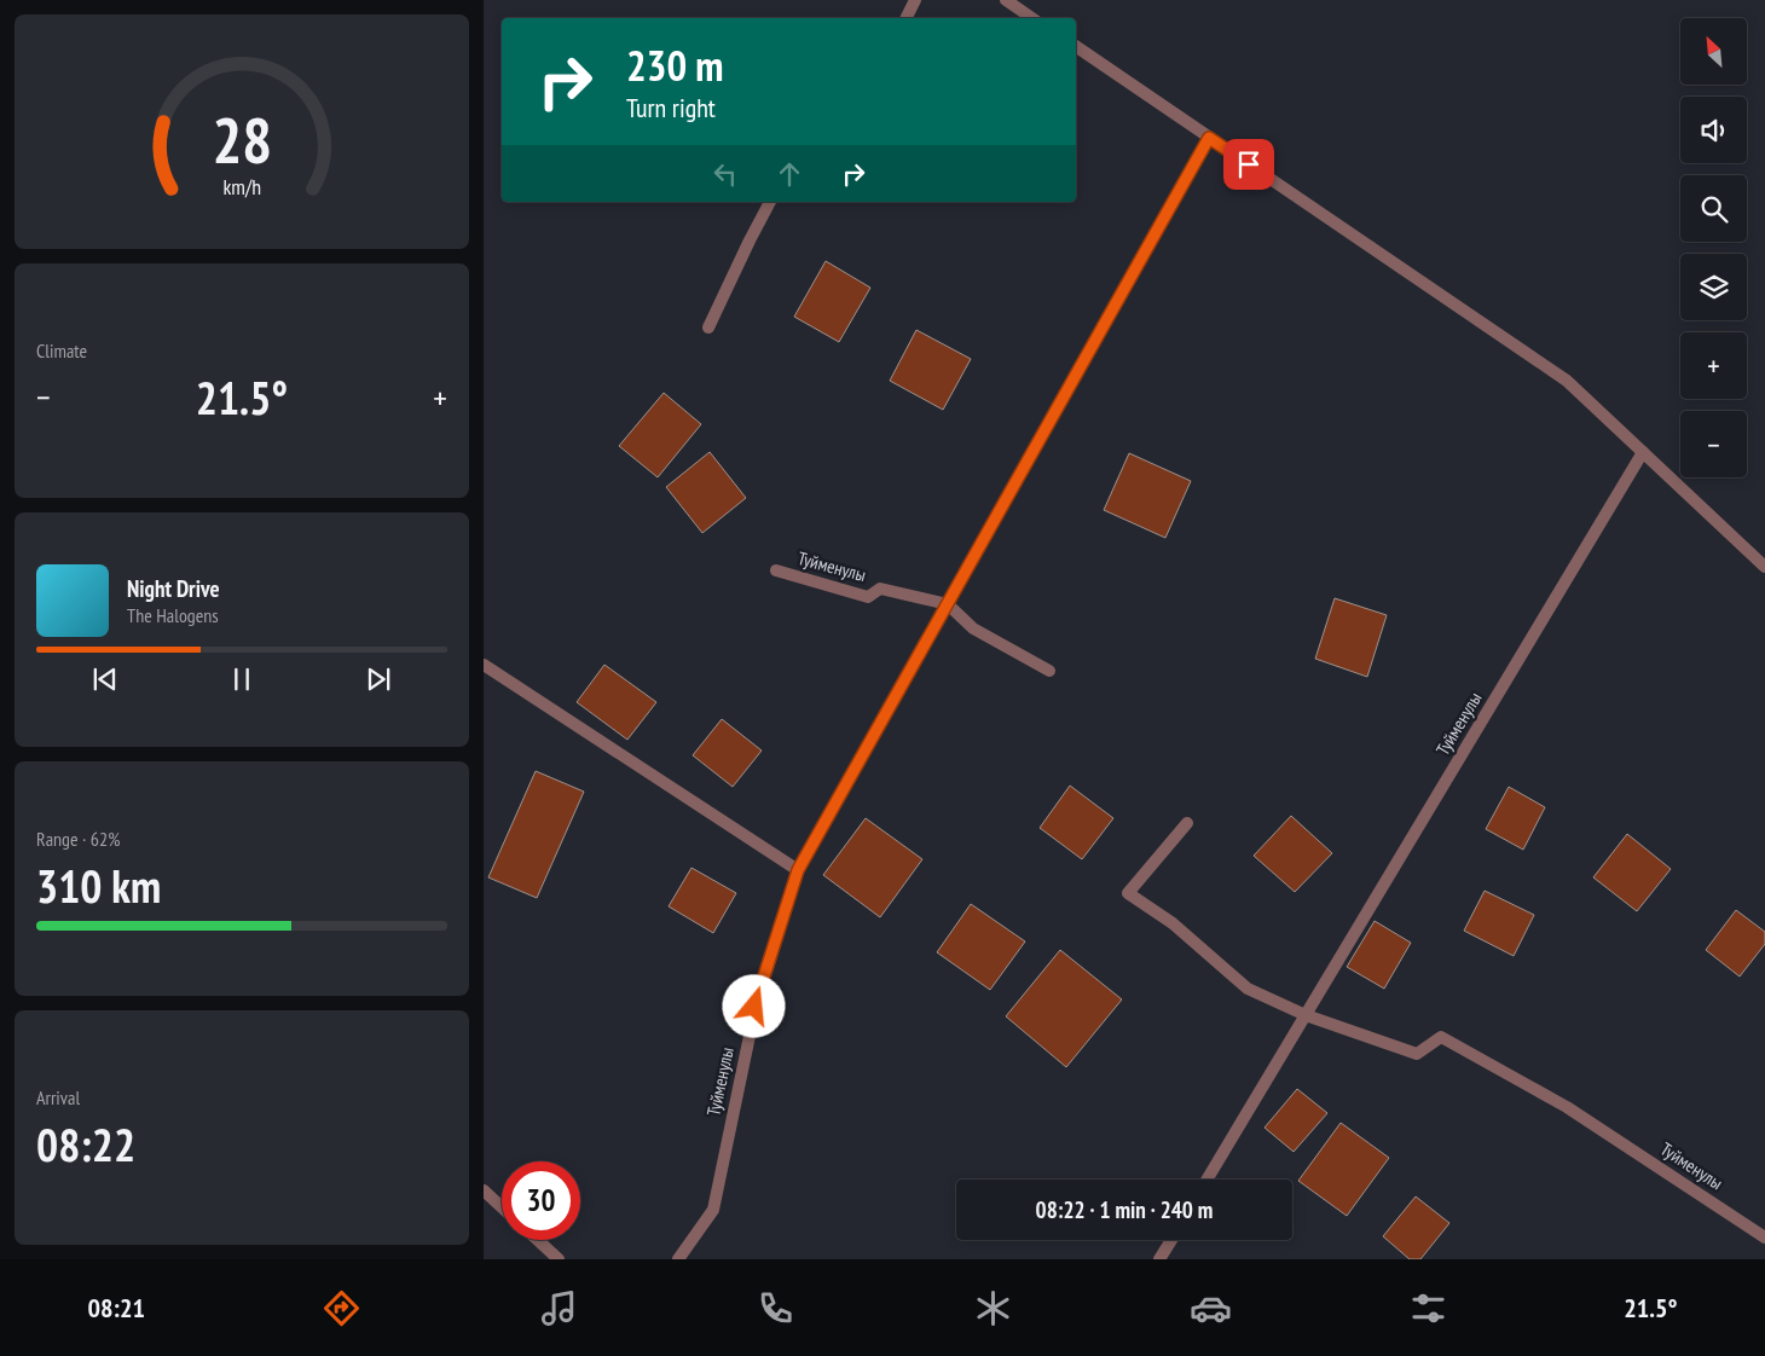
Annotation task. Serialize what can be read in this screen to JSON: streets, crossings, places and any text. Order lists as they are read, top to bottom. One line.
{"streets":{"street":["Туйменулы"]},"north":"top left","page":{"map_buttons":["+","−"],"turn":["230 m","Turn right"],"tile":["Climate",["Range · 62%","310 km"],["Arrival","08:22"]],"heat":["−","21.5°","+"],"song":["Night Drive","The Halogens"],"limit":"30","trip":"08:22 · 1 min · 240 m","tabs":["08:21","21.5°"],"gauge":["28","km/h"]}}
